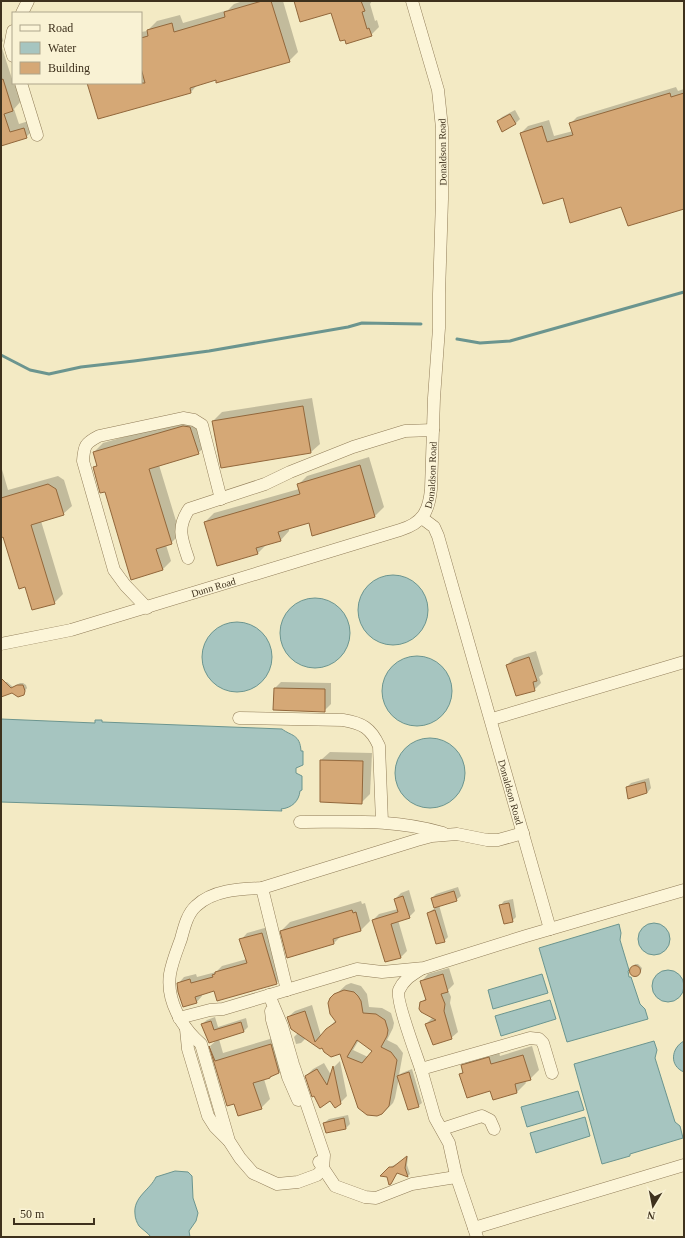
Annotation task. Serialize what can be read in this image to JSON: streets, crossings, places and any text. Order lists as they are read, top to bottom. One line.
{"streets":{"street":["Donaldson Road","Dunn Road"]},"crossings":[["Donaldson Road","Dunn Road"]],"legend":["Road","Water","Building"],"scale_bar":"50 m","north":"bottom"}
